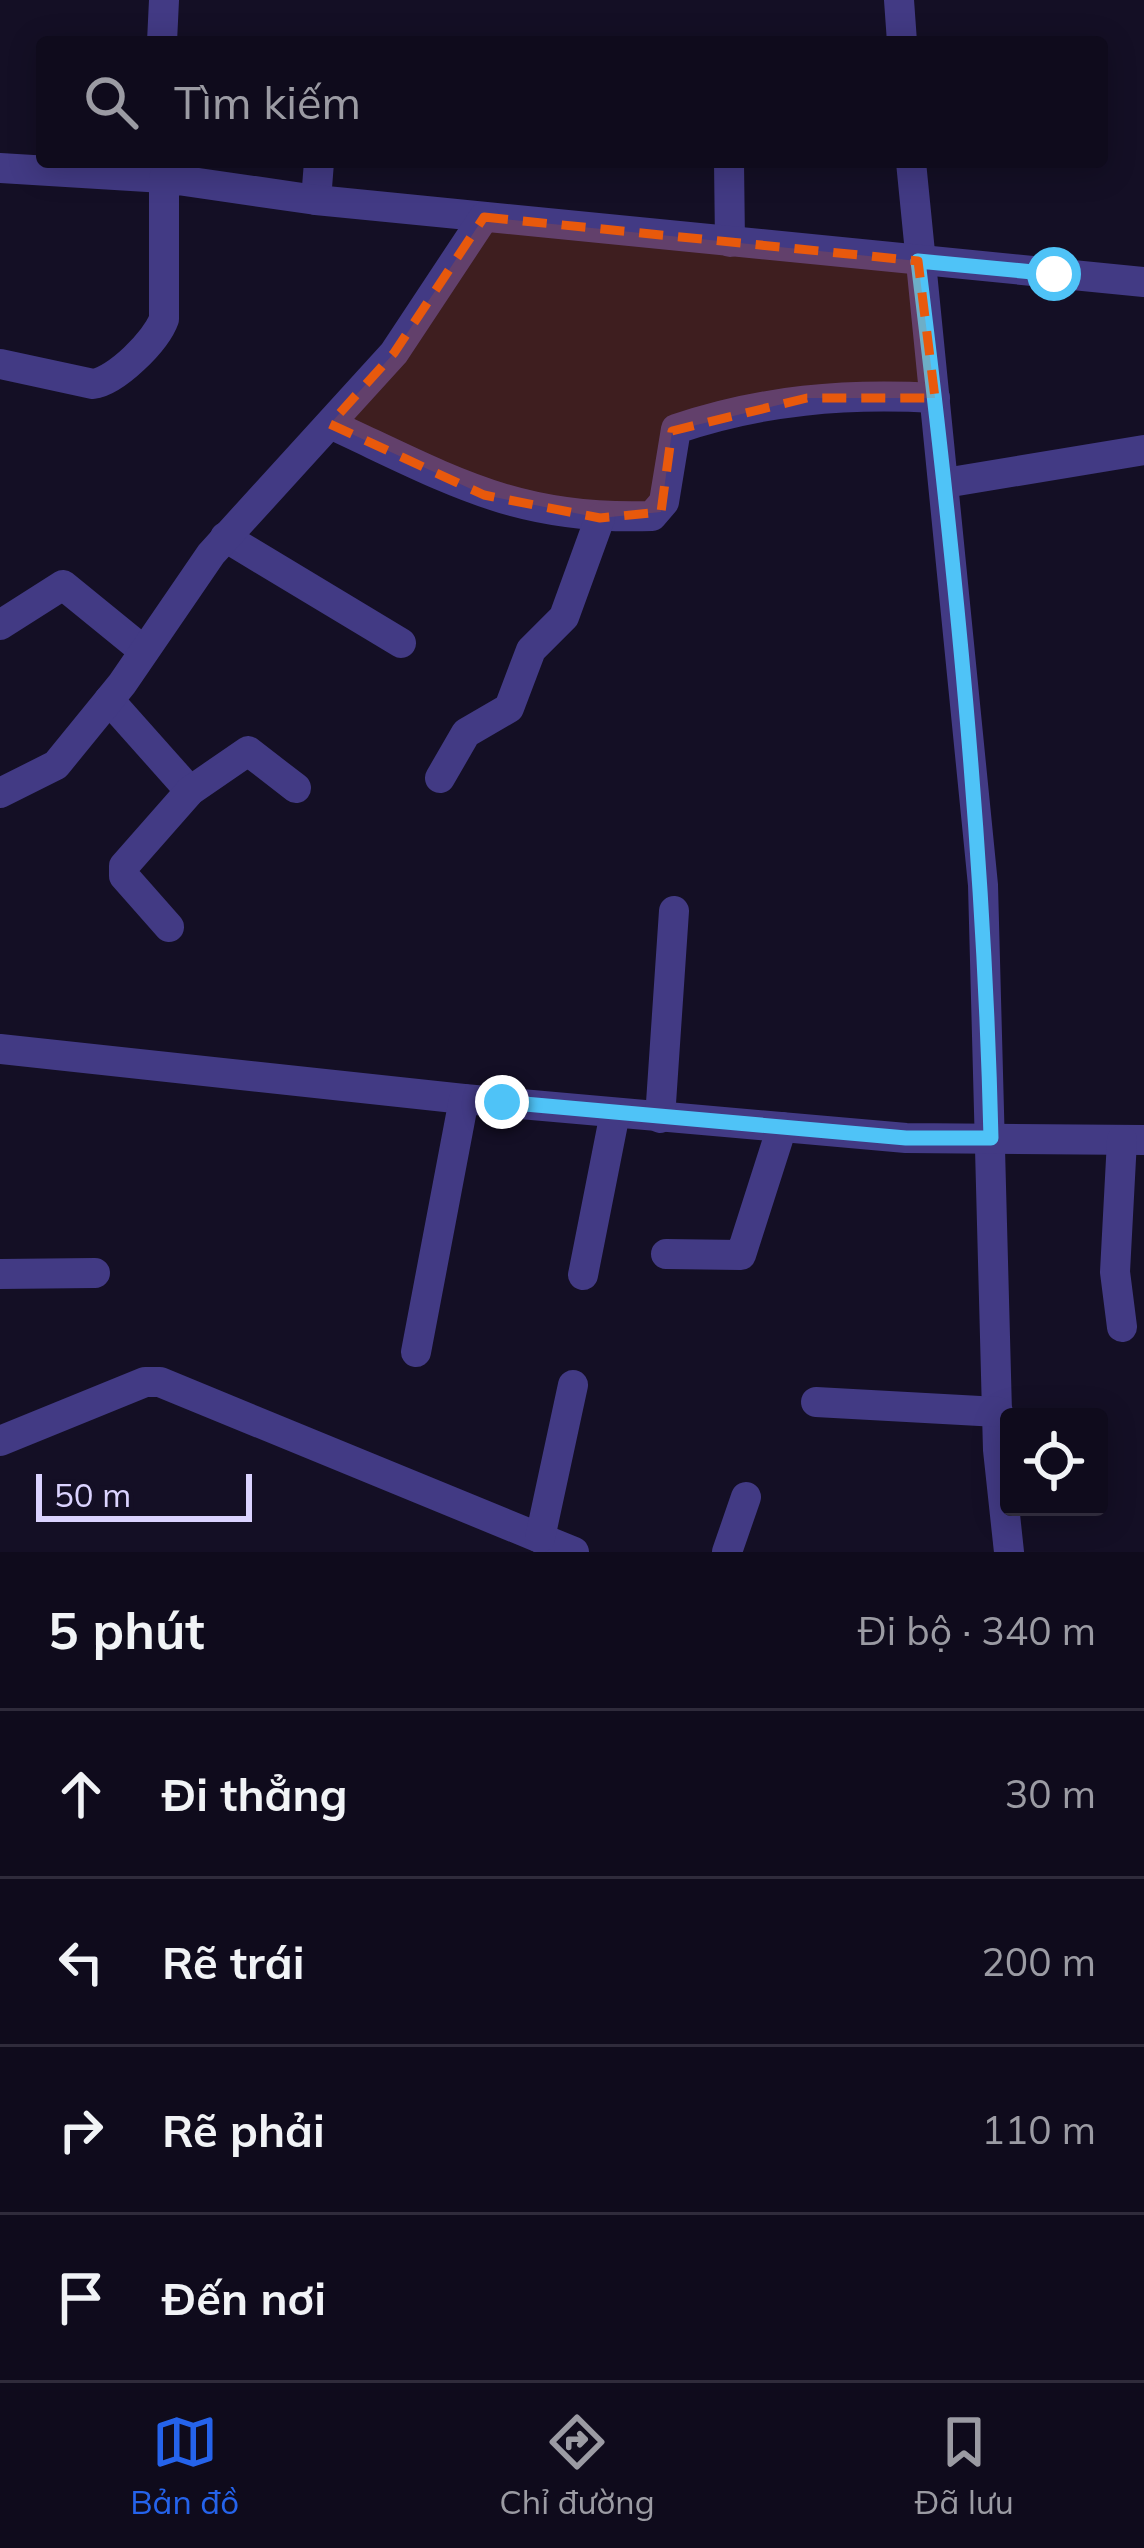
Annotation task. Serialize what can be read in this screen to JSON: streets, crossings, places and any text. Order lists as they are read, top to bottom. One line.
{"scale_bar":"50 m","page":{"search":"Tìm kiếm","scale":"50 m","heading":["5 phút","Đi bộ · 340 m"],"list":[["Đi thẳng","30 m"],["Rẽ trái","200 m"],["Rẽ phải","110 m"],"Đến nơi"],"nav":["Bản đồ","Chỉ đường","Đã lưu"]}}
